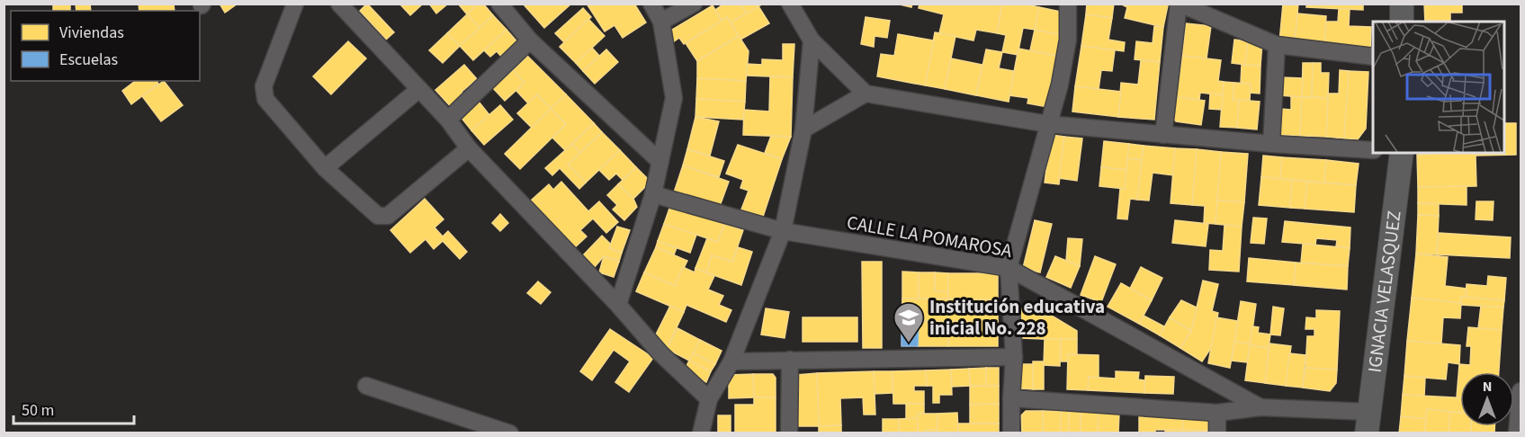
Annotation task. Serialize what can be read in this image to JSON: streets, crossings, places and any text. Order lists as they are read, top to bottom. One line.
{"streets":{"main road":["IGNACIA VELASQUEZ"],"street":["CALLE LA POMAROSA"]},"places":{"school or university":["Institución educativa inicial No. 228"]},"legend":["Viviendas","Escuelas"],"scale_bar":"50 m","north":"top"}
